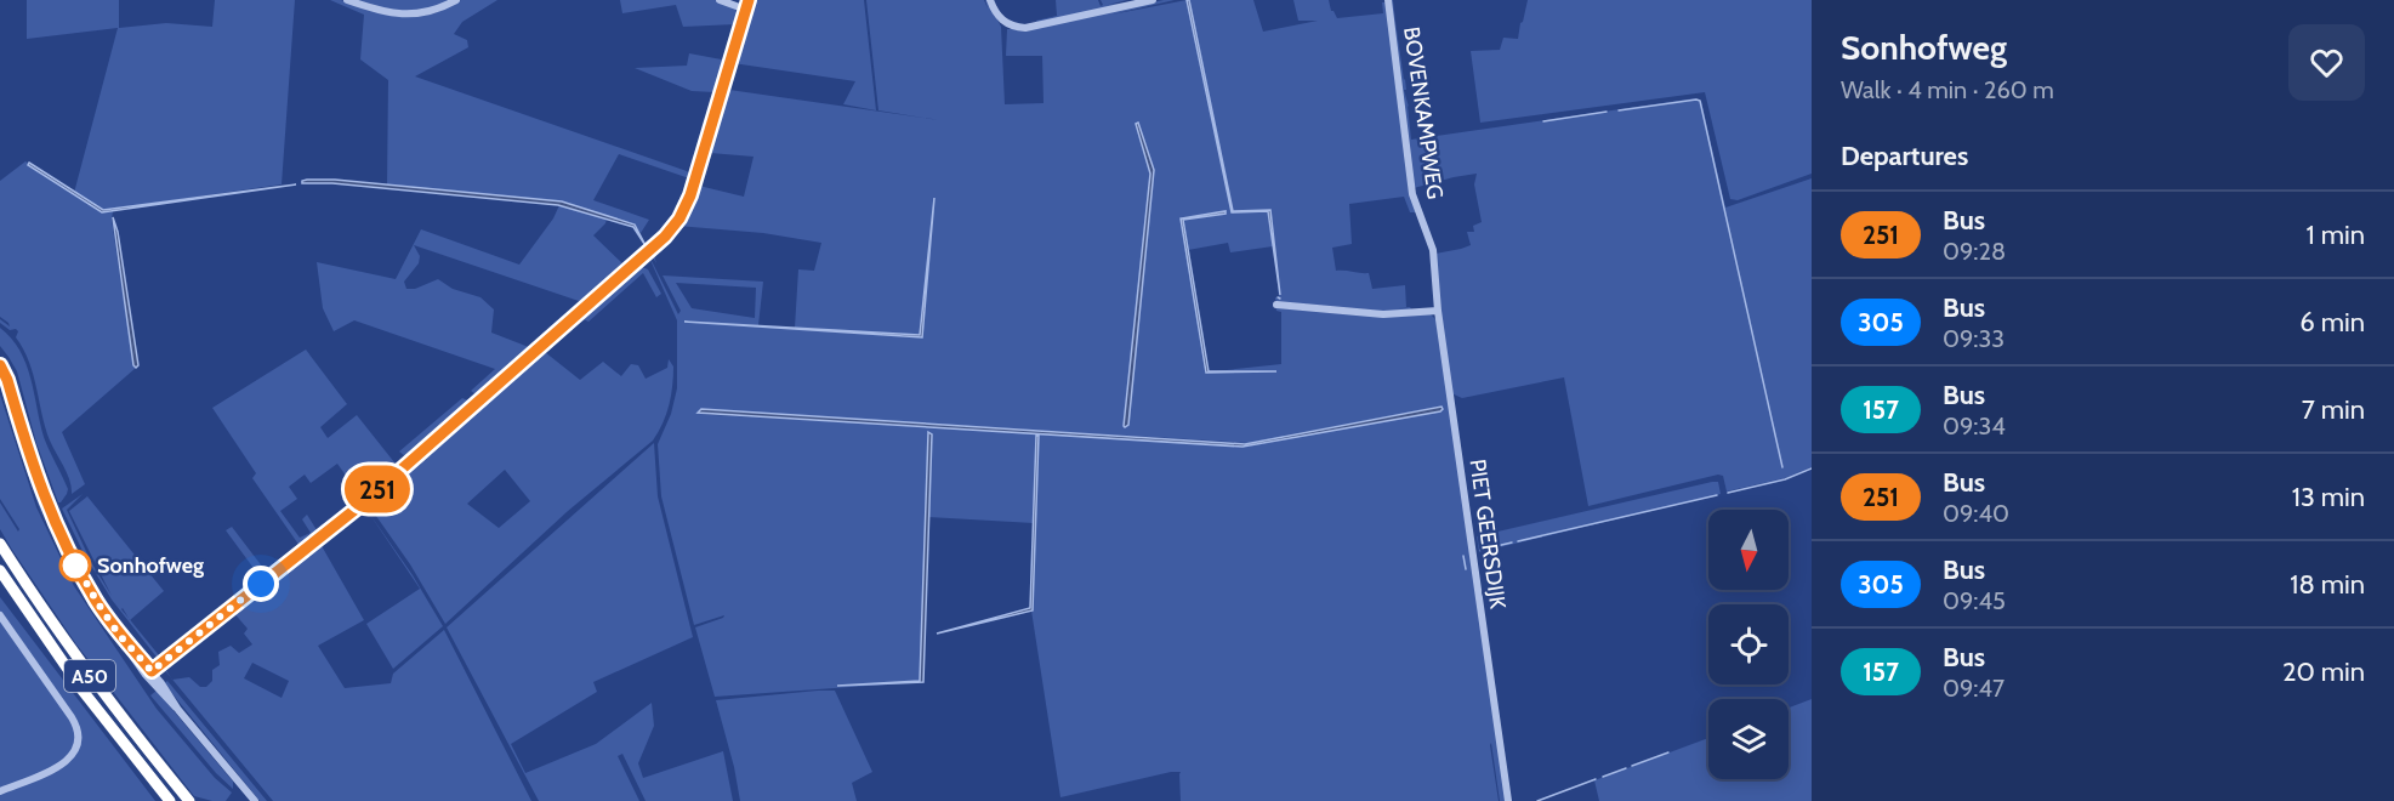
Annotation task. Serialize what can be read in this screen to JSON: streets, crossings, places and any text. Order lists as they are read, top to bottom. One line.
{"streets":{"highway":["A50"],"street":["BOVENKAMPWEG","PIET GEERSDIJK"]},"crossings":[["BOVENKAMPWEG","PIET GEERSDIJK"]],"places":["Sonhofweg"],"lines":["bus line 251"],"north":"bottom","page":{"on_map":"251","heading":[["Sonhofweg","Walk · 4 min · 260 m"],"Departures"],"list":[{"mark":"251","name":"Bus","note":"09:28","value":"1 min"},{"mark":"305","name":"Bus","note":"09:33","value":"6 min"},{"mark":"157","name":"Bus","note":"09:34","value":"7 min"},{"mark":"251","name":"Bus","note":"09:40","value":"13 min"},{"mark":"305","name":"Bus","note":"09:45","value":"18 min"},{"mark":"157","name":"Bus","note":"09:47","value":"20 min"}]}}
